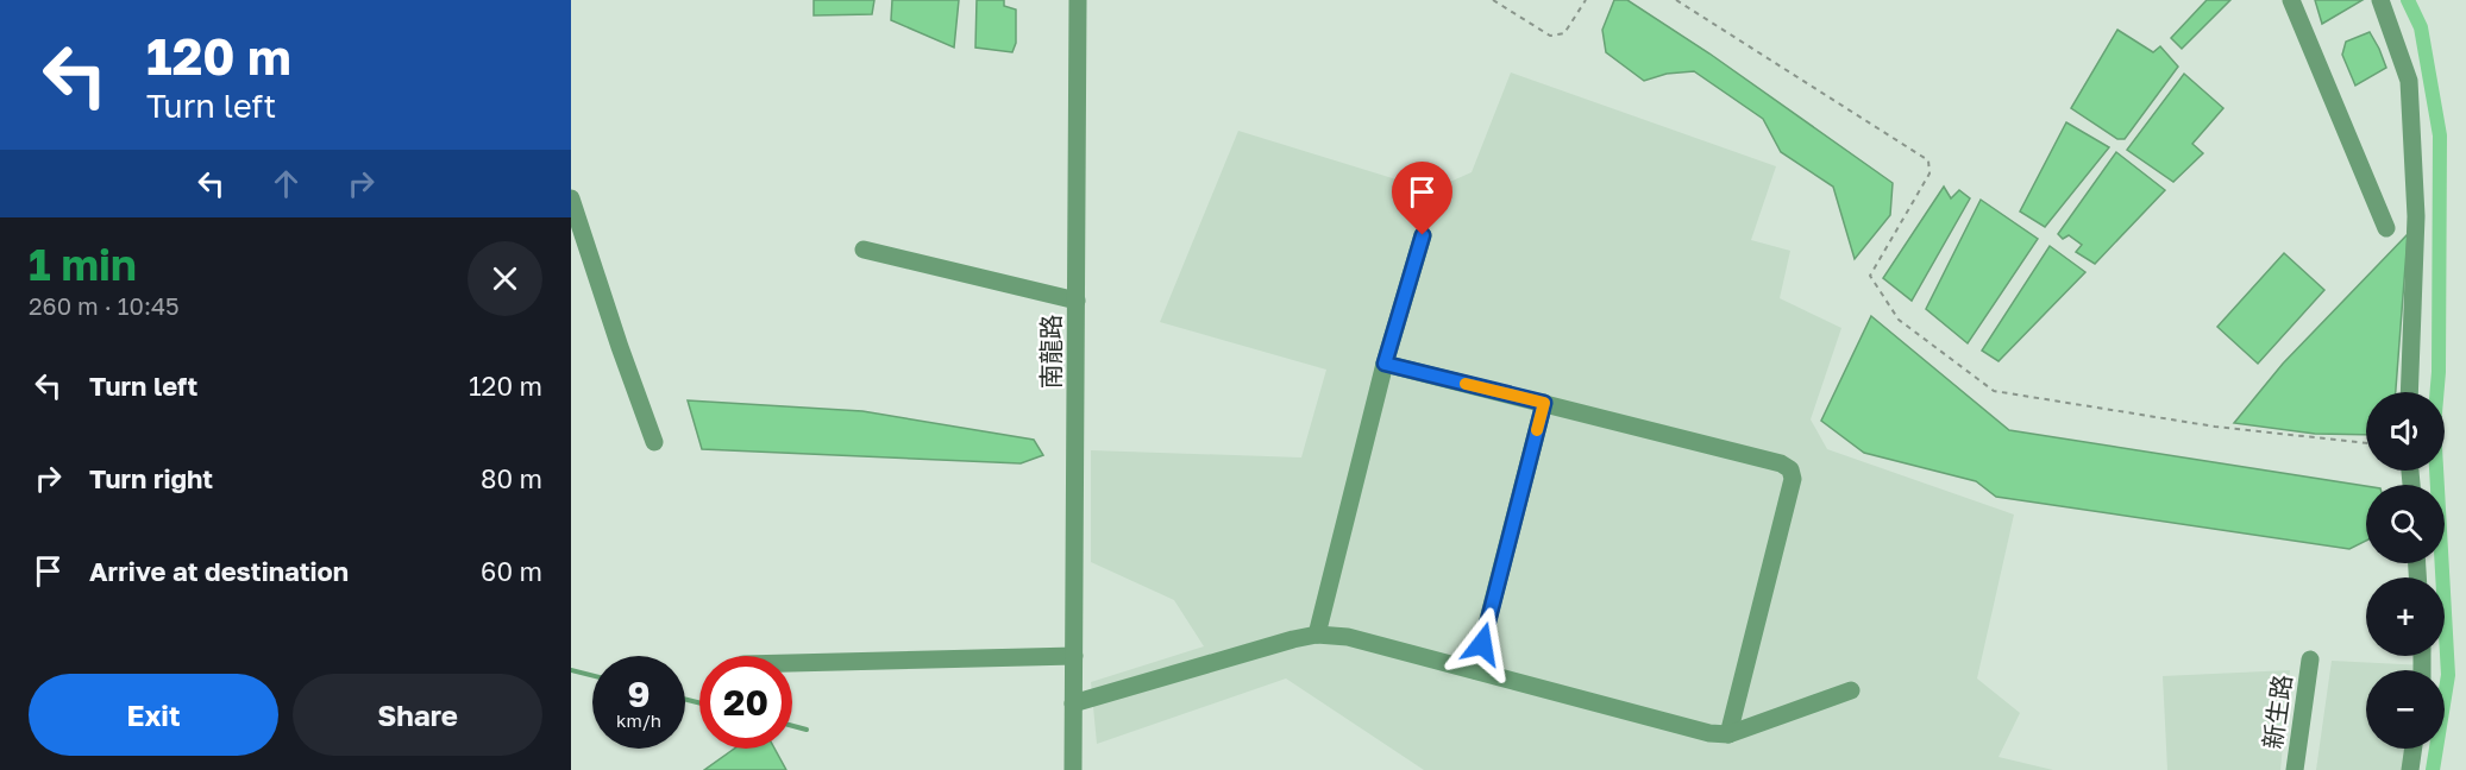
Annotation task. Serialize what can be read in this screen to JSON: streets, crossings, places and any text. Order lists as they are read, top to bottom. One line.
{"streets":{"street":["南龍路","新生路"]},"page":{"turn":["120 m","Turn left"],"heading":["1 min","260 m · 10:45"],"list":[{"name":"Turn left","value":"120 m"},{"name":"Turn right","value":"80 m"},{"name":"Arrive at destination","value":"60 m"}],"map_buttons":["+","−"],"speed":"9 km/h","limit":"20","buttons":["Exit","Share"]}}
